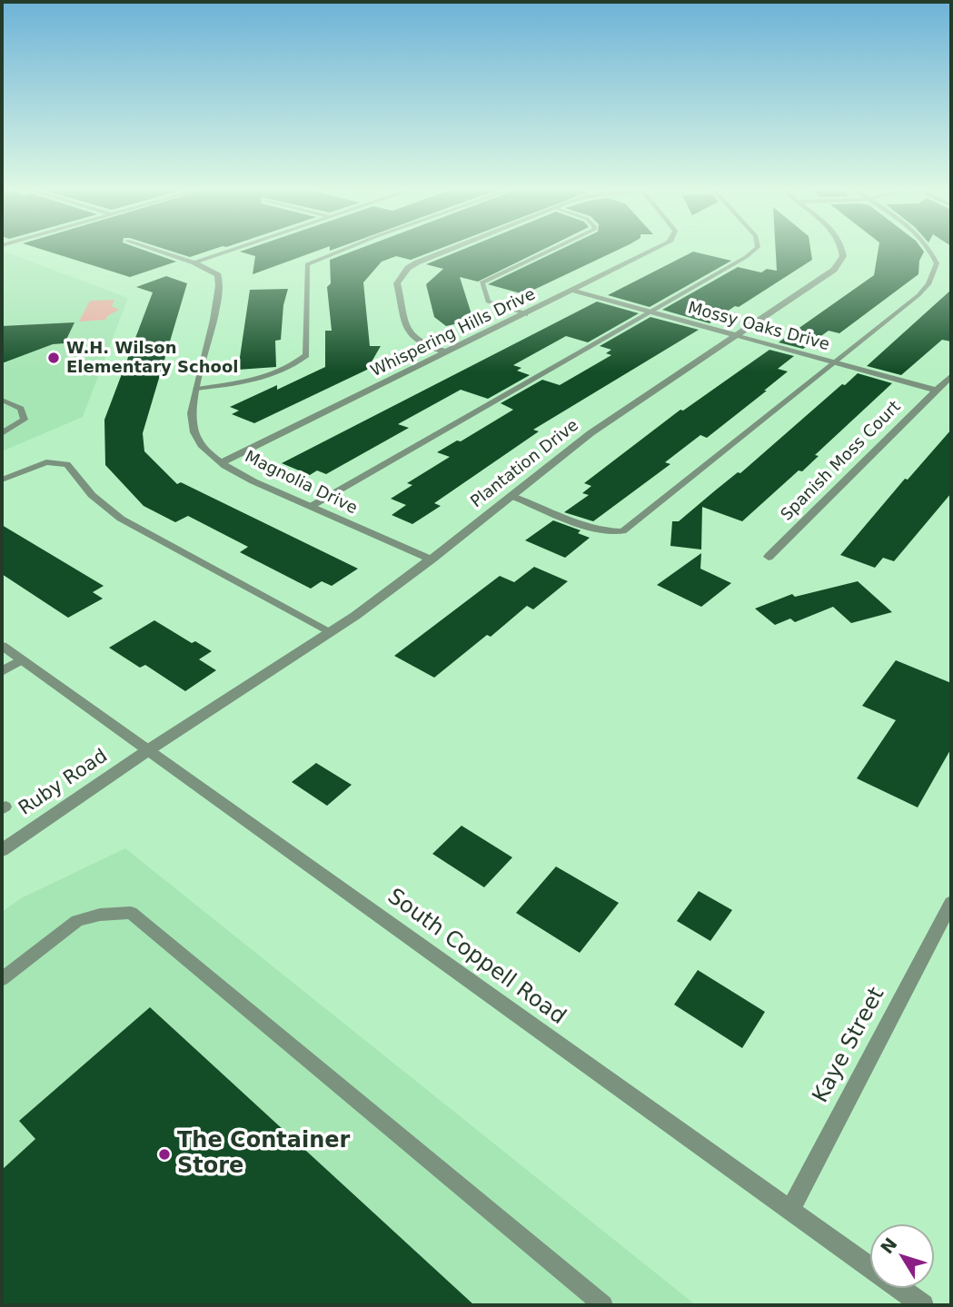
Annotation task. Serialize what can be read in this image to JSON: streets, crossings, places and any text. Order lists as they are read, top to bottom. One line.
{"streets":{"street":["Mossy Oaks Drive","Whispering Hills Drive","Spanish Moss Court","Plantation Drive","Magnolia Drive","Ruby Road","South Coppell Road","Kaye Street"]},"crossings":[["Mossy Oaks Drive","Whispering Hills Drive"],["Mossy Oaks Drive","Spanish Moss Court"],["Mossy Oaks Drive","Plantation Drive"],["Whispering Hills Drive","Magnolia Drive"],["Plantation Drive","Magnolia Drive"],["Plantation Drive","Ruby Road"],["Plantation Drive","South Coppell Road"],["Ruby Road","South Coppell Road"],["South Coppell Road","Kaye Street"]],"places":["W.H. Wilson Elementary School","The Container Store"],"north":"top left"}
